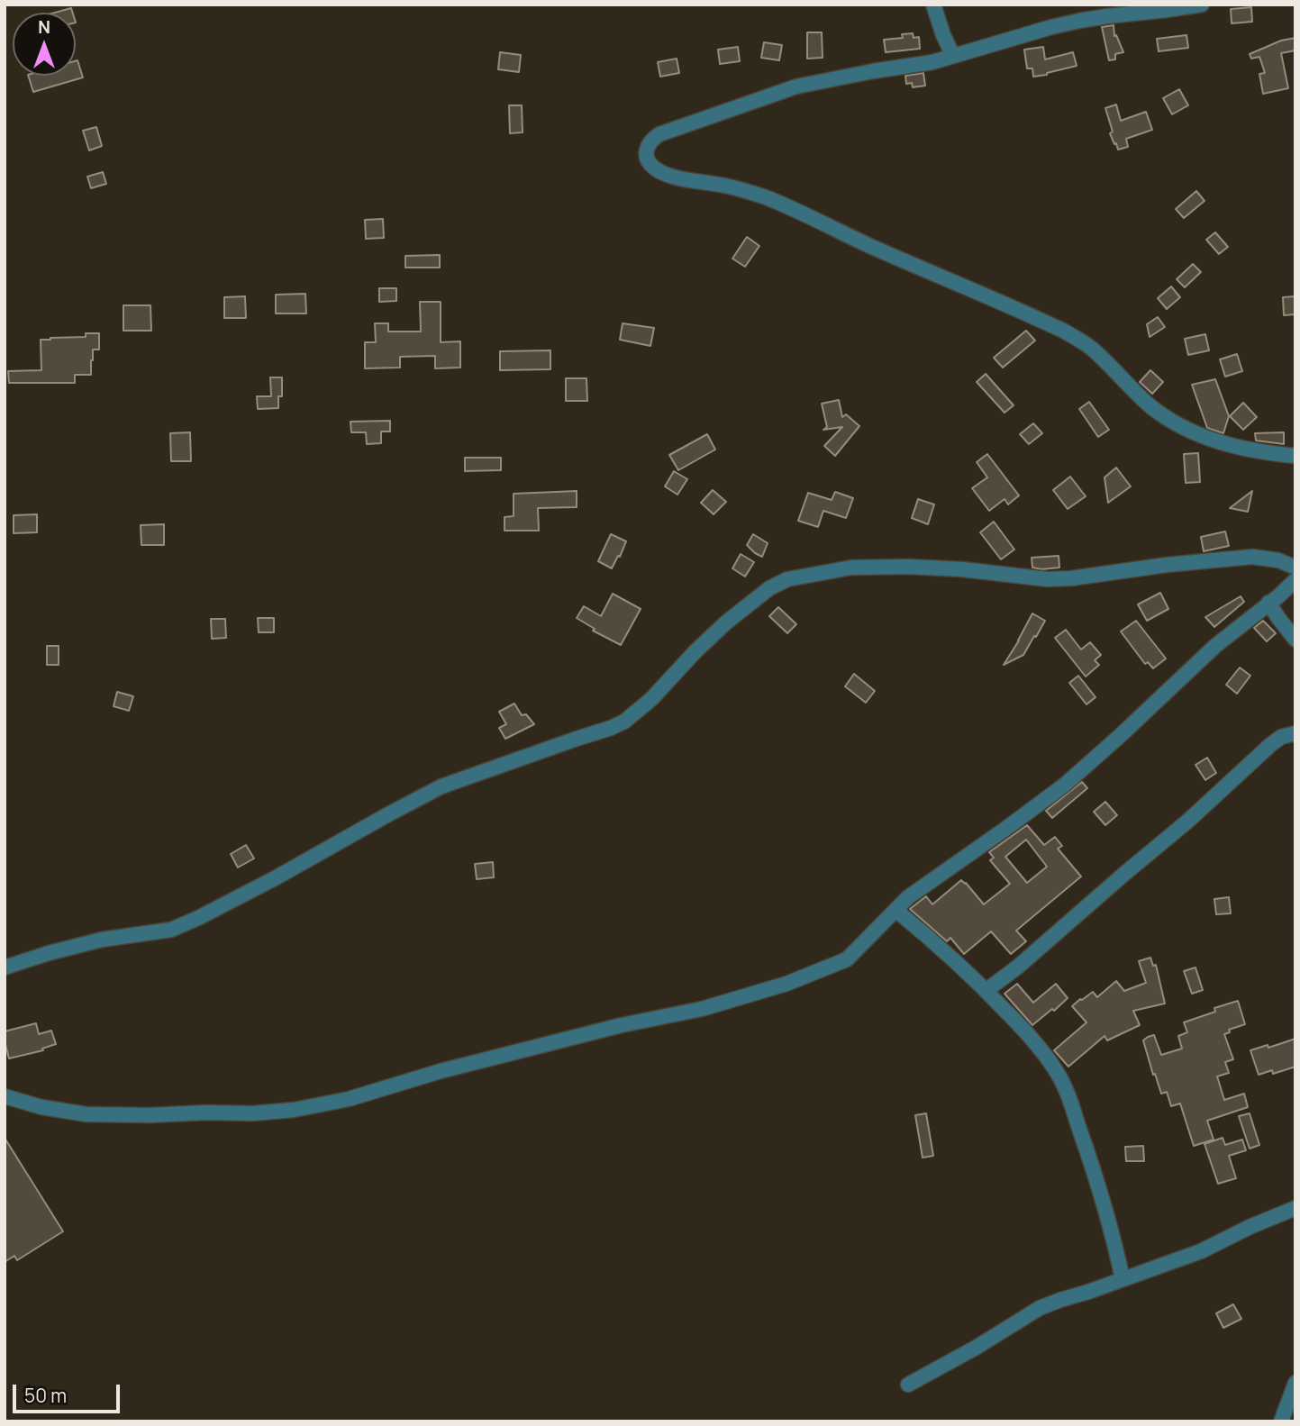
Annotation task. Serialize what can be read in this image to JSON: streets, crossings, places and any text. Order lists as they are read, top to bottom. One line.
{"scale_bar":"50 m","north":"top"}
